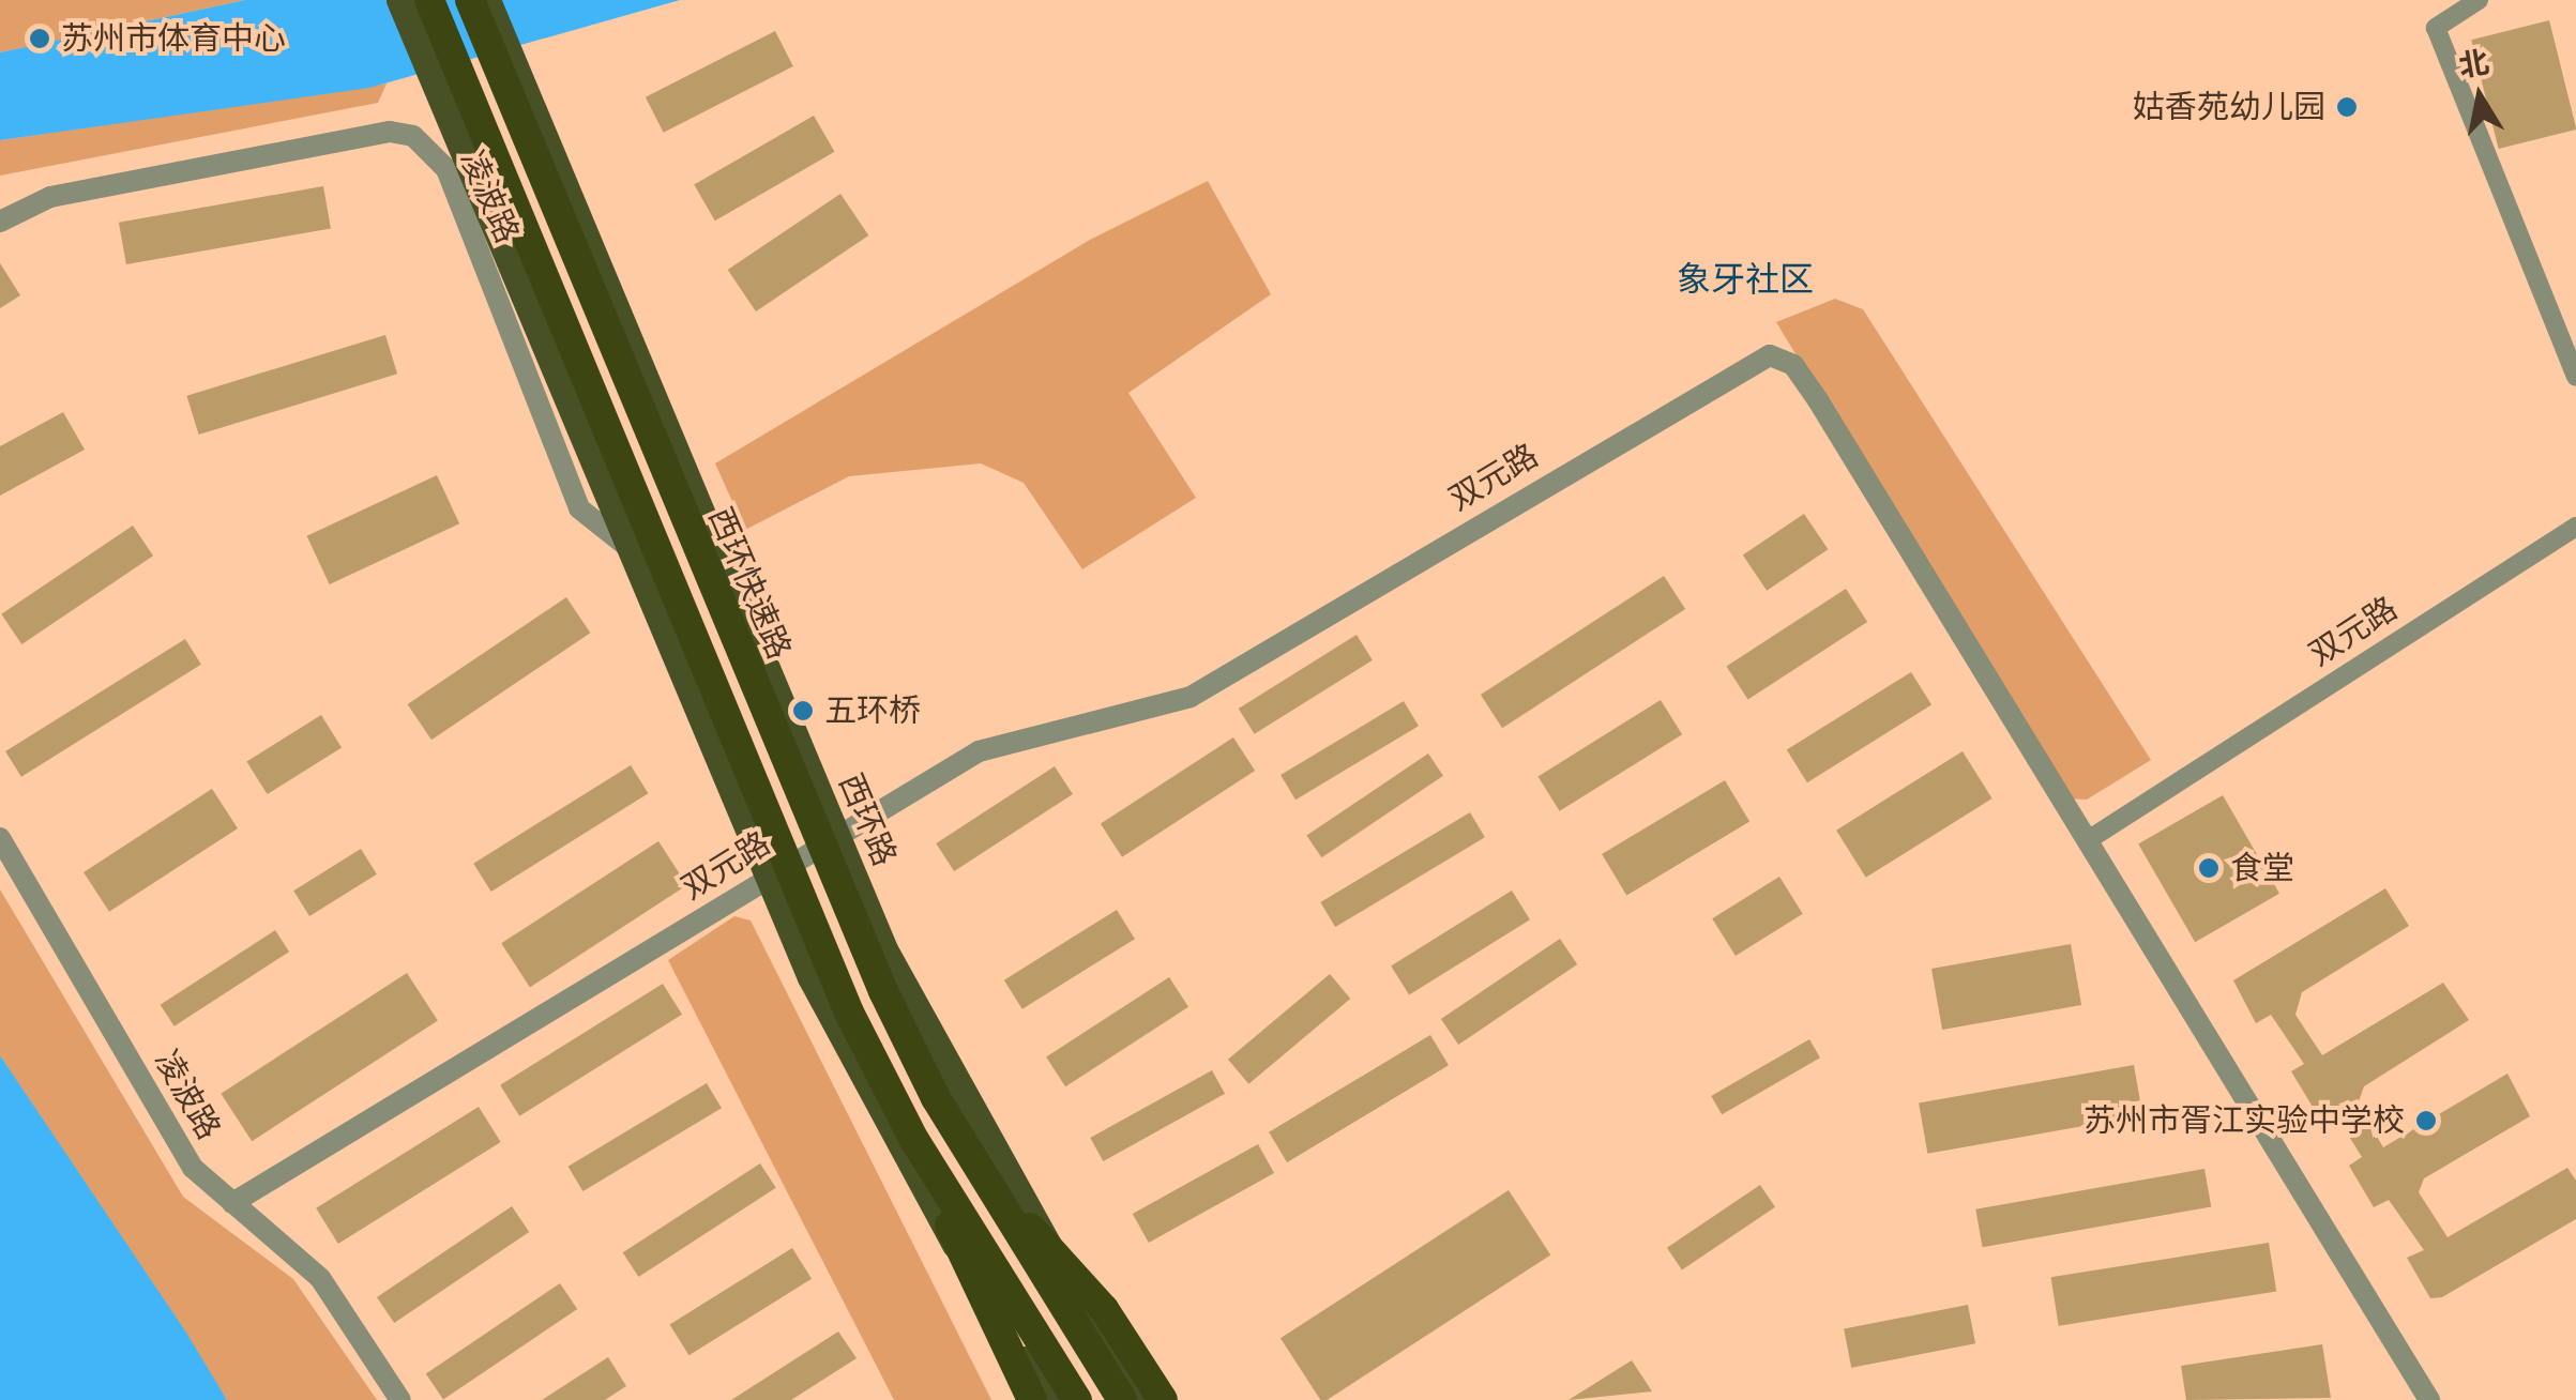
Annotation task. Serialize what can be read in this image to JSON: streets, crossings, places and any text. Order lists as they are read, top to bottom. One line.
{"streets":{"highway":["西环快速路"],"main road":["西环路"],"street":["凌波路","双元路"]},"crossings":[["凌波路","双元路"],["双元路","西环路"]],"districts":["象牙社区"],"places":["苏州市体育中心","姑香苑幼儿园","五环桥","食堂","苏州市胥江实验中学校"],"north":"top"}
